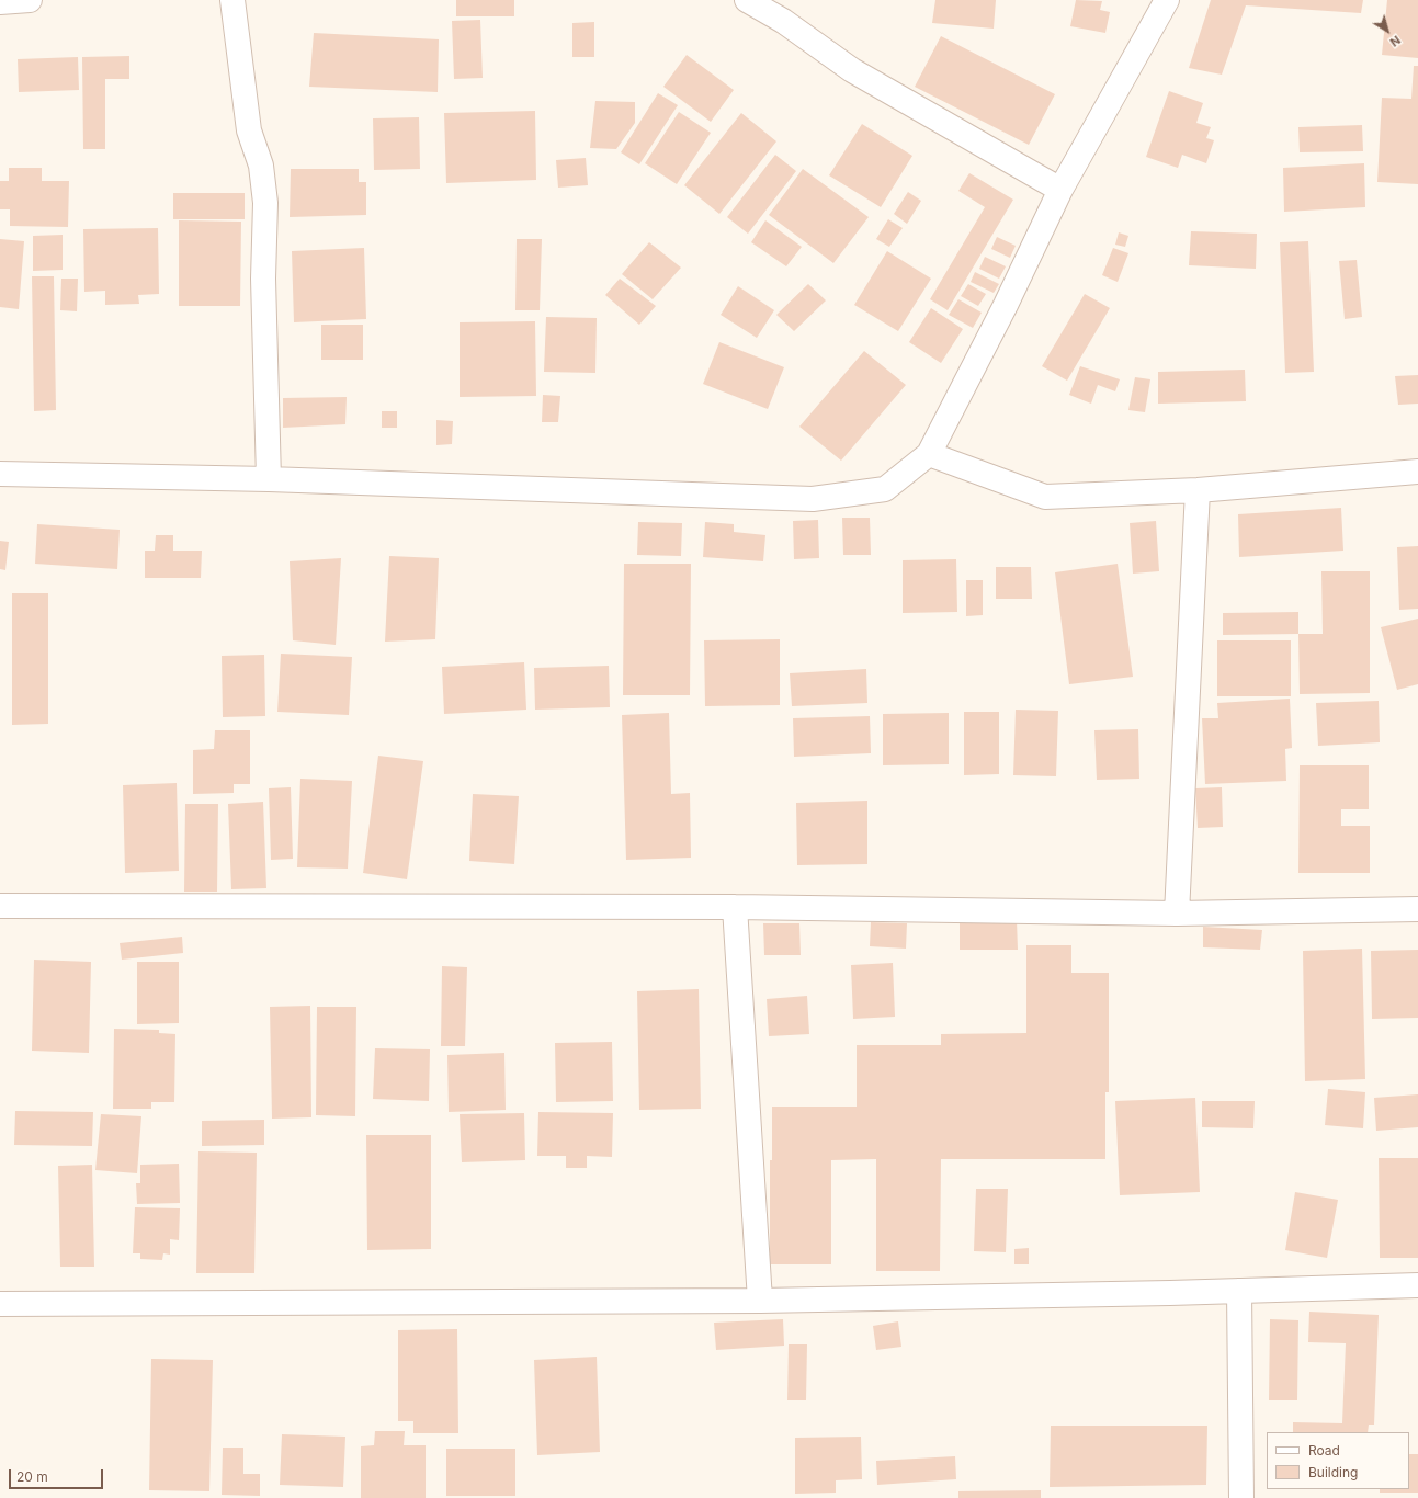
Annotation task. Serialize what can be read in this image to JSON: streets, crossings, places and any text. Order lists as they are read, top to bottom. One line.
{"legend":["Road","Building"],"scale_bar":"20 m","north":"bottom right"}
